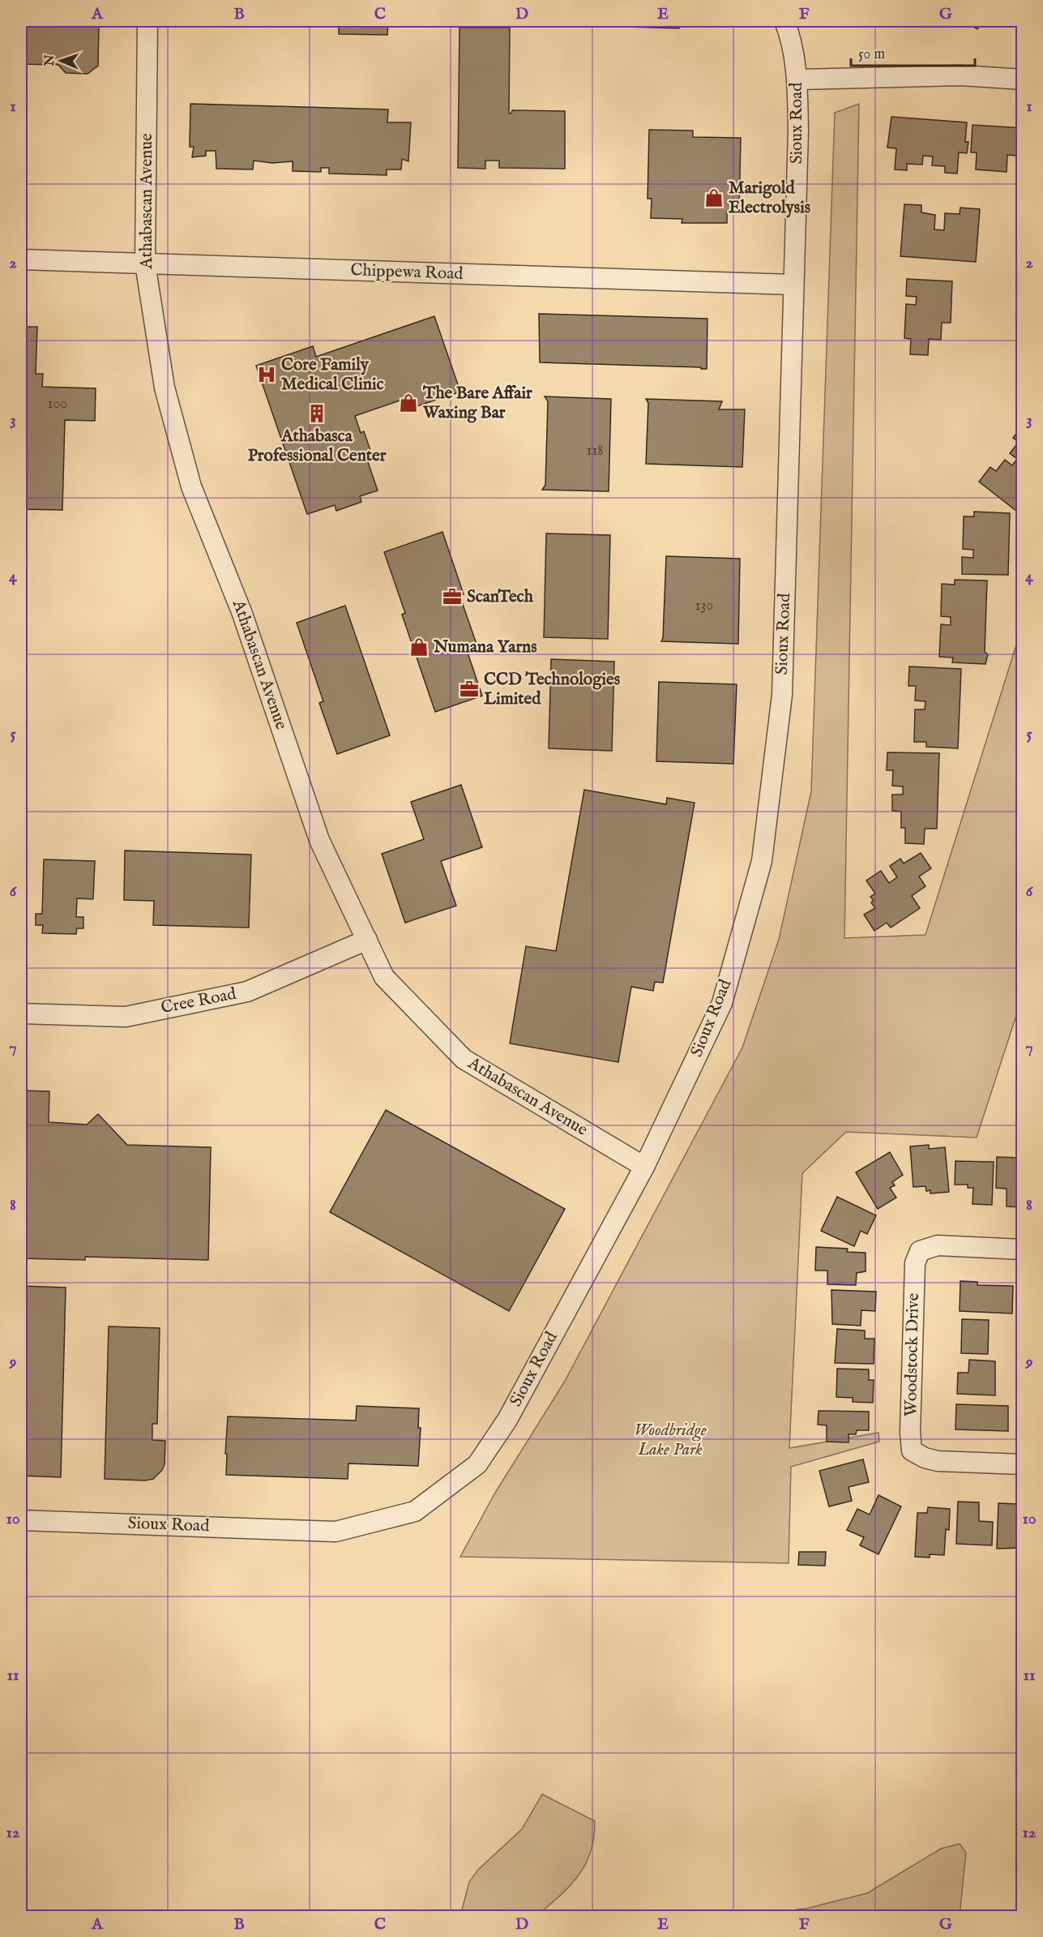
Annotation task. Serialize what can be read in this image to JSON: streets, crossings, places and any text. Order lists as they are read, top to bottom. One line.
{"streets":{"street":["Sioux Road","Athabascan Avenue","Chippewa Road","Cree Road","Woodstock Drive"]},"crossings":[["Sioux Road","Athabascan Avenue"],["Sioux Road","Chippewa Road"],["Athabascan Avenue","Chippewa Road"],["Athabascan Avenue","Cree Road"]],"parks":["Woodbridge Lake Park"],"places":{"shop":["Marigold Electrolysis","The Bare Affair Waxing Bar","Numana Yarns"],"hospital":["Core Family Medical Clinic"],"building":["Athabasca Professional Center"],"office":["ScanTech","CCD Technologies Limited"]},"house_numbers":["100","118","130"],"scale_bar":"50 m","north":"left","grid":{"columns":["A","B","C","D","E","F","G"],"rows":["1","2","3","4","5","6","7","8","9","10","11","12"]}}
